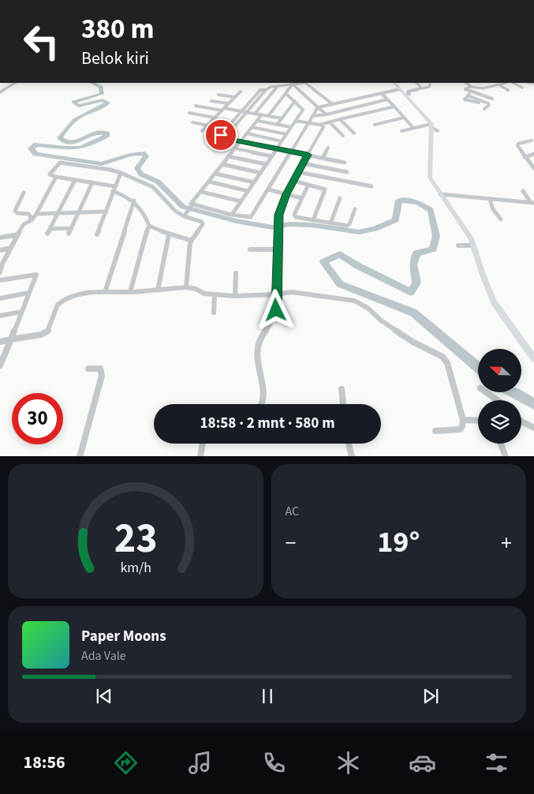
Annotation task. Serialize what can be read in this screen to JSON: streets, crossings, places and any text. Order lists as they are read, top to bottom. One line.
{"north":"left","page":{"turn":["380 m","Belok kiri"],"limit":"30","trip":"18:58 · 2 mnt · 580 m","tile":"AC","heat":["−","19°","+"],"song":["Paper Moons","Ada Vale"],"tabs":"18:56","gauge":["23","km/h"]}}
